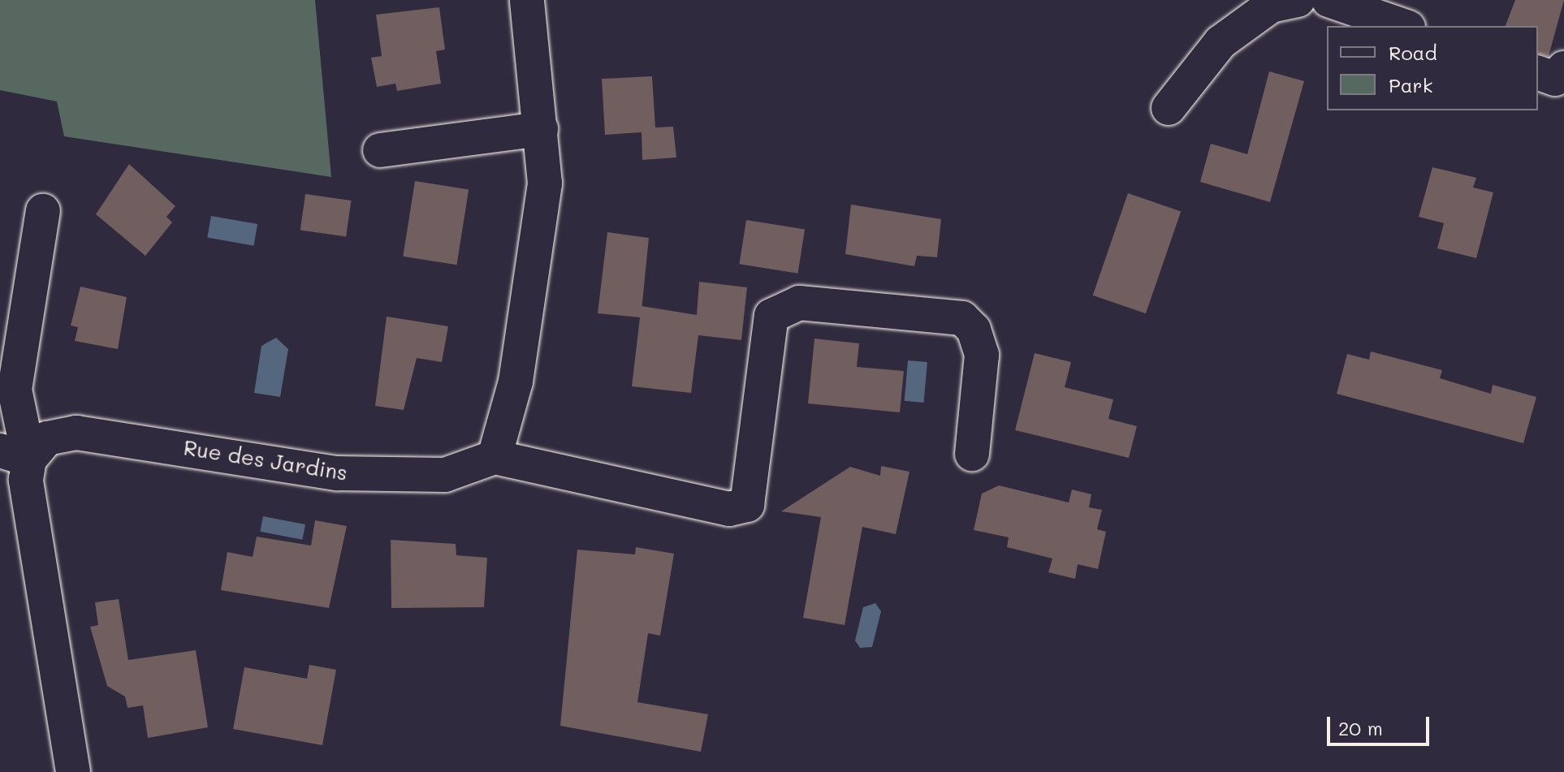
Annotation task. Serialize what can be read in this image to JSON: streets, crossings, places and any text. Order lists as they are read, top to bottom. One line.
{"streets":{"street":["Rue des Jardins"]},"legend":["Road","Park"],"scale_bar":"20 m"}
